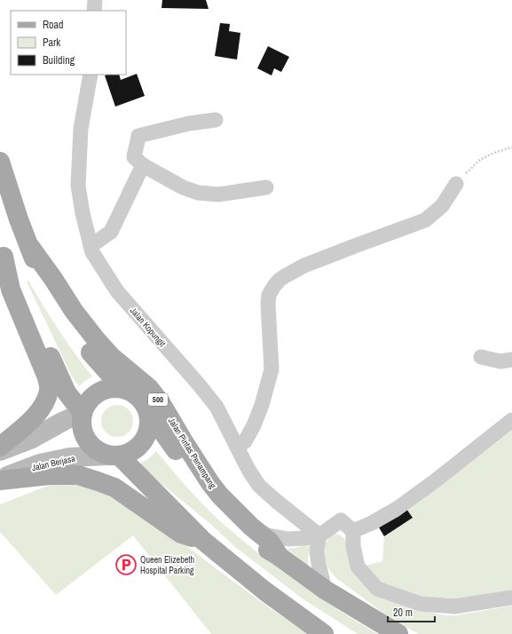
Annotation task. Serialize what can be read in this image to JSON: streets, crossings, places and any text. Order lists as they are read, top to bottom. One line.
{"streets":{"main road":["500","Jalan Pintas Penampang"],"street":["Jalan Kopungit","Jalan Berjasa"]},"crossings":[["500","Jalan Pintas Penampang"],["500","Jalan Berjasa"],["Jalan Pintas Penampang","Jalan Berjasa"]],"places":{"parking":["Queen Elizebeth Hospital Parking"]},"legend":["Road","Park","Building"],"scale_bar":"20 m"}
